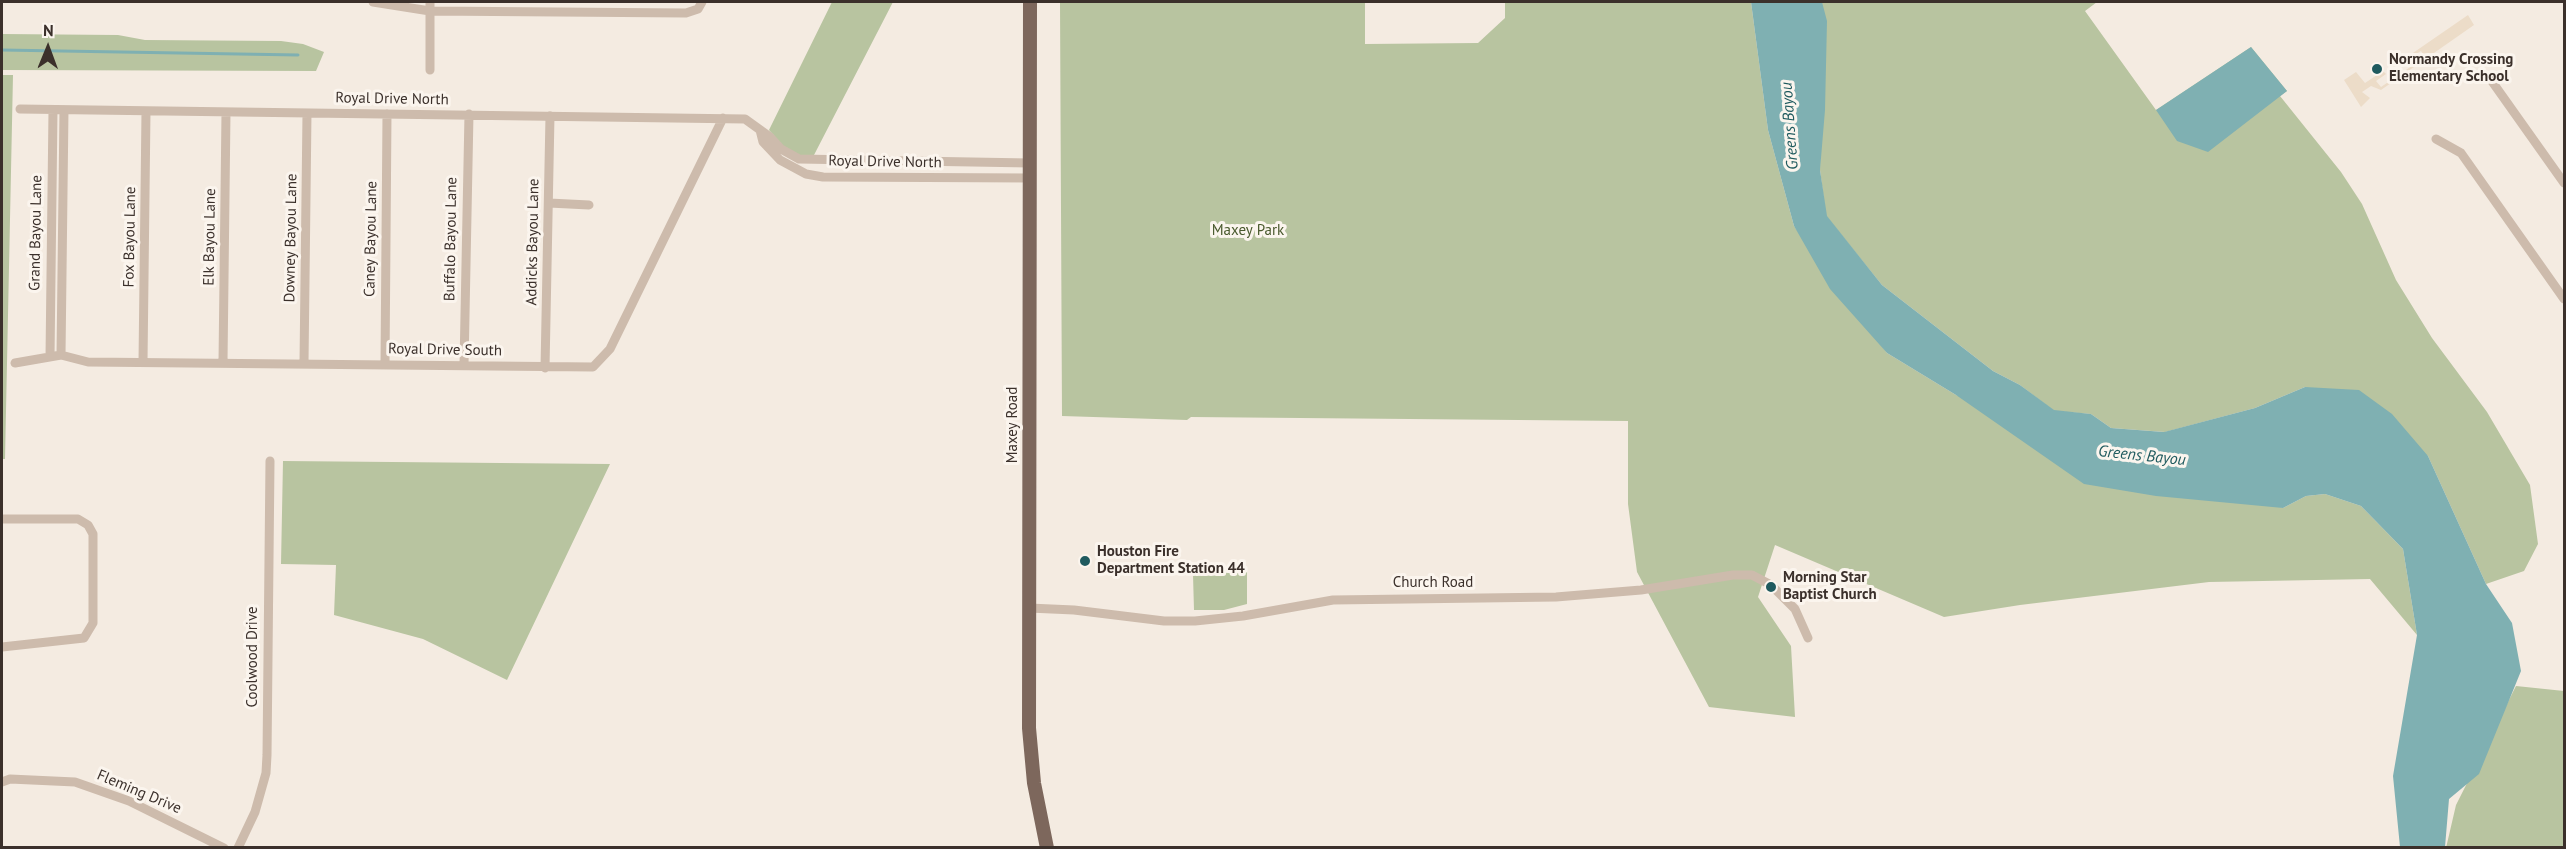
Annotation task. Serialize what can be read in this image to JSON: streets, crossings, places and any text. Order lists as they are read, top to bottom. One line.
{"streets":{"main road":["Maxey Road"],"street":["Royal Drive North","Grand Bayou Lane","Fox Bayou Lane","Elk Bayou Lane","Downey Bayou Lane","Caney Bayou Lane","Buffalo Bayou Lane","Addicks Bayou Lane","Royal Drive South","Church Road","Coolwood Drive","Fleming Drive"]},"crossings":[["Royal Drive North","Grand Bayou Lane"],["Royal Drive North","Fox Bayou Lane"],["Royal Drive North","Elk Bayou Lane"],["Royal Drive North","Downey Bayou Lane"],["Royal Drive North","Caney Bayou Lane"],["Royal Drive North","Buffalo Bayou Lane"],["Royal Drive North","Addicks Bayou Lane"],["Royal Drive North","Royal Drive South"],["Royal Drive North","Maxey Road"],["Grand Bayou Lane","Royal Drive South"],["Fox Bayou Lane","Royal Drive South"],["Elk Bayou Lane","Royal Drive South"],["Downey Bayou Lane","Royal Drive South"],["Caney Bayou Lane","Royal Drive South"],["Buffalo Bayou Lane","Royal Drive South"],["Addicks Bayou Lane","Royal Drive South"],["Maxey Road","Church Road"]],"water":["Greens Bayou"],"parks":["Maxey Park"],"places":["Normandy Crossing Elementary School","Houston Fire Department Station 44","Morning Star Baptist Church"],"north":"top"}
